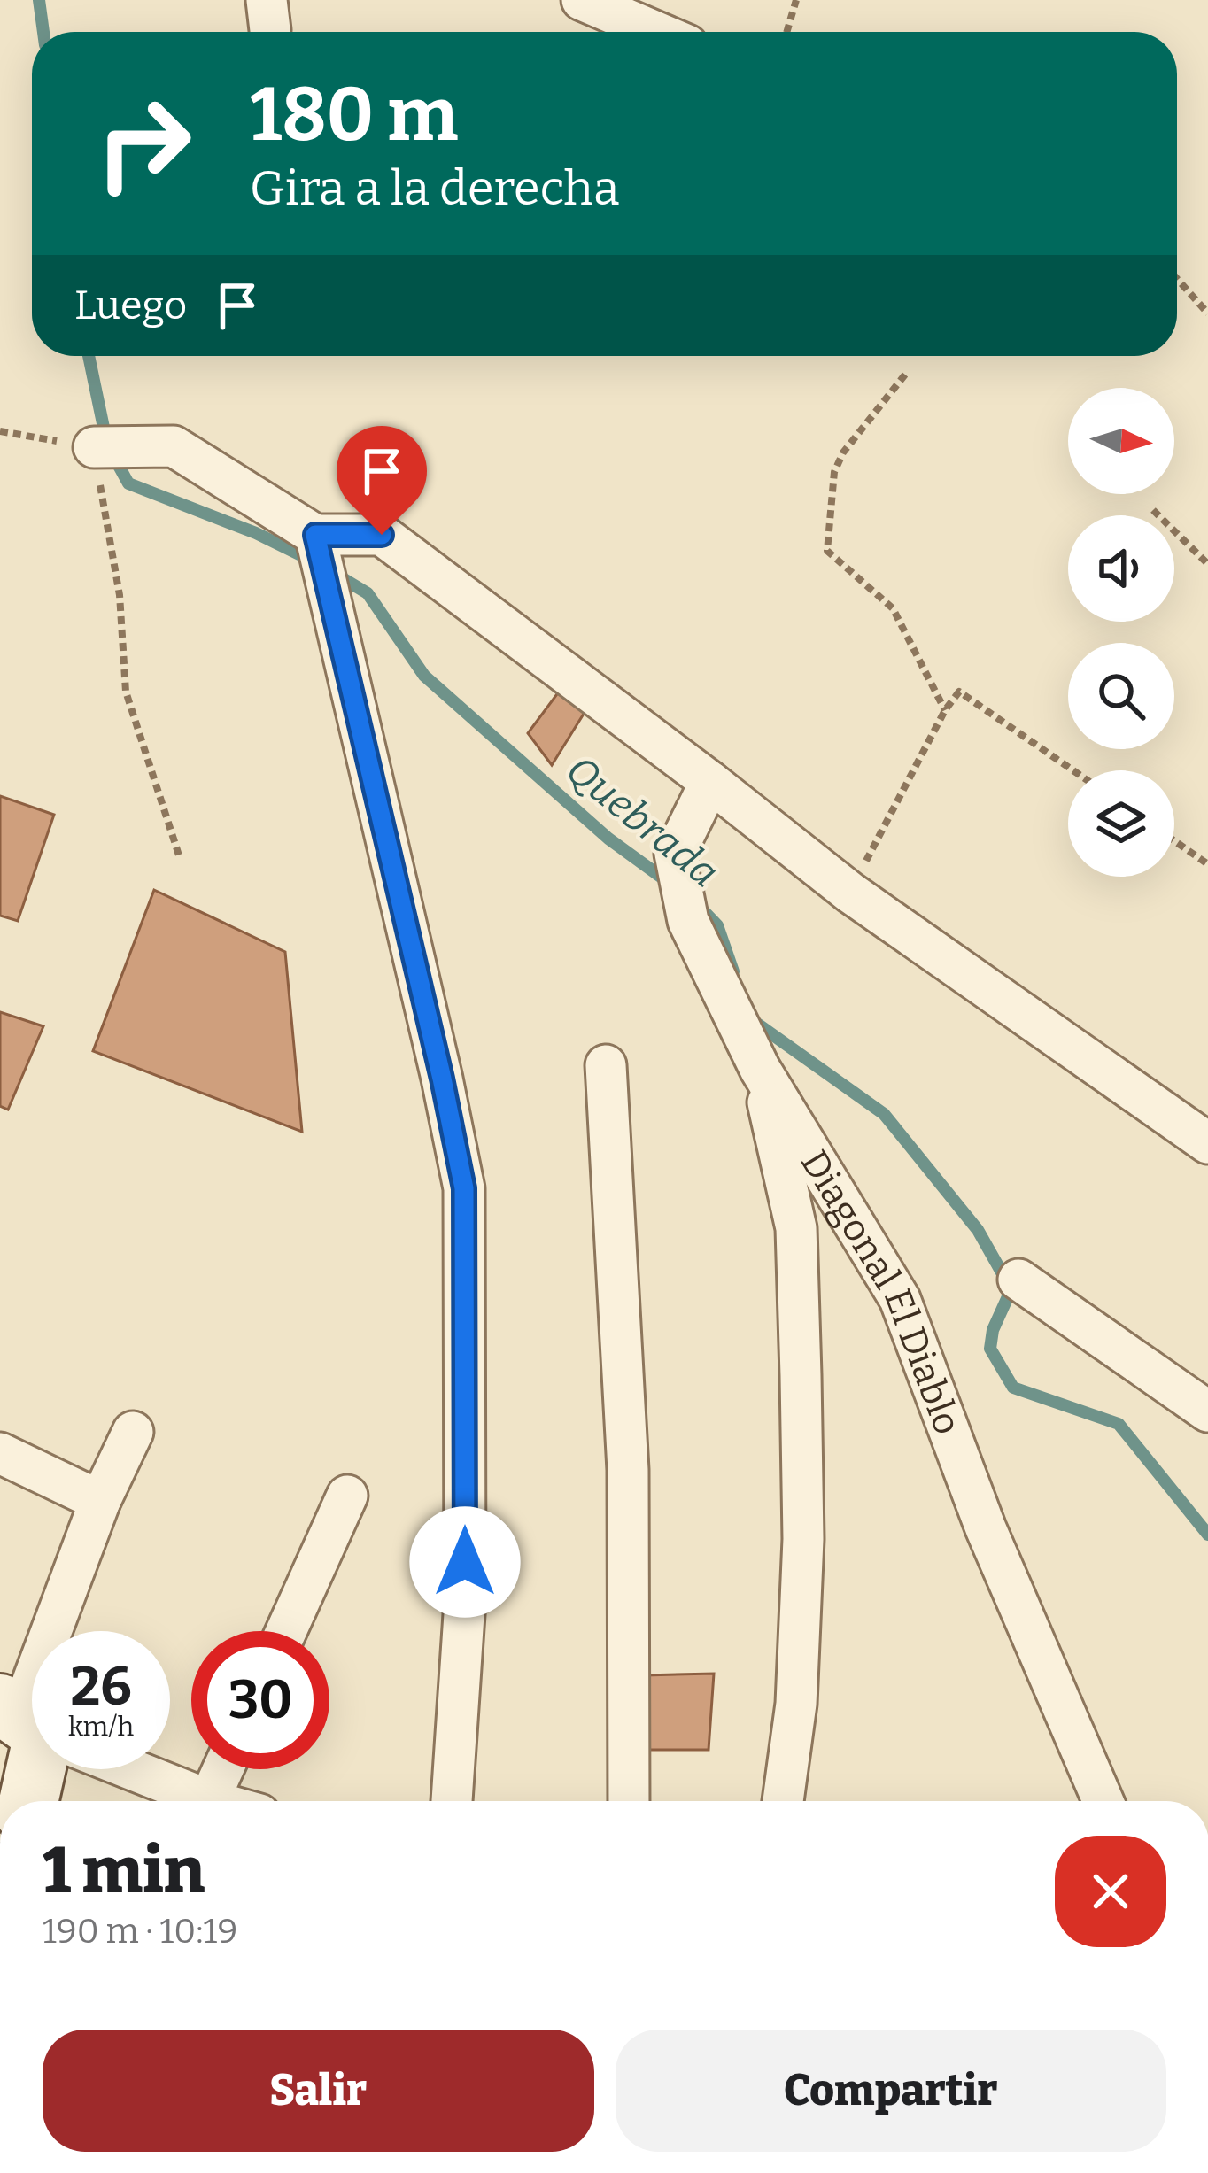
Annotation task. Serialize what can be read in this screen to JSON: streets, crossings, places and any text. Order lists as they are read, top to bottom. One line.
{"streets":{"street":["Diagonal El Diablo"]},"water":["Quebrada"],"north":"right","page":{"turn":["180 m","Gira a la derecha"],"then":"Luego","speed":"26 km/h","limit":"30","heading":["1 min","190 m · 10:19"],"buttons":["Salir","Compartir"]}}
